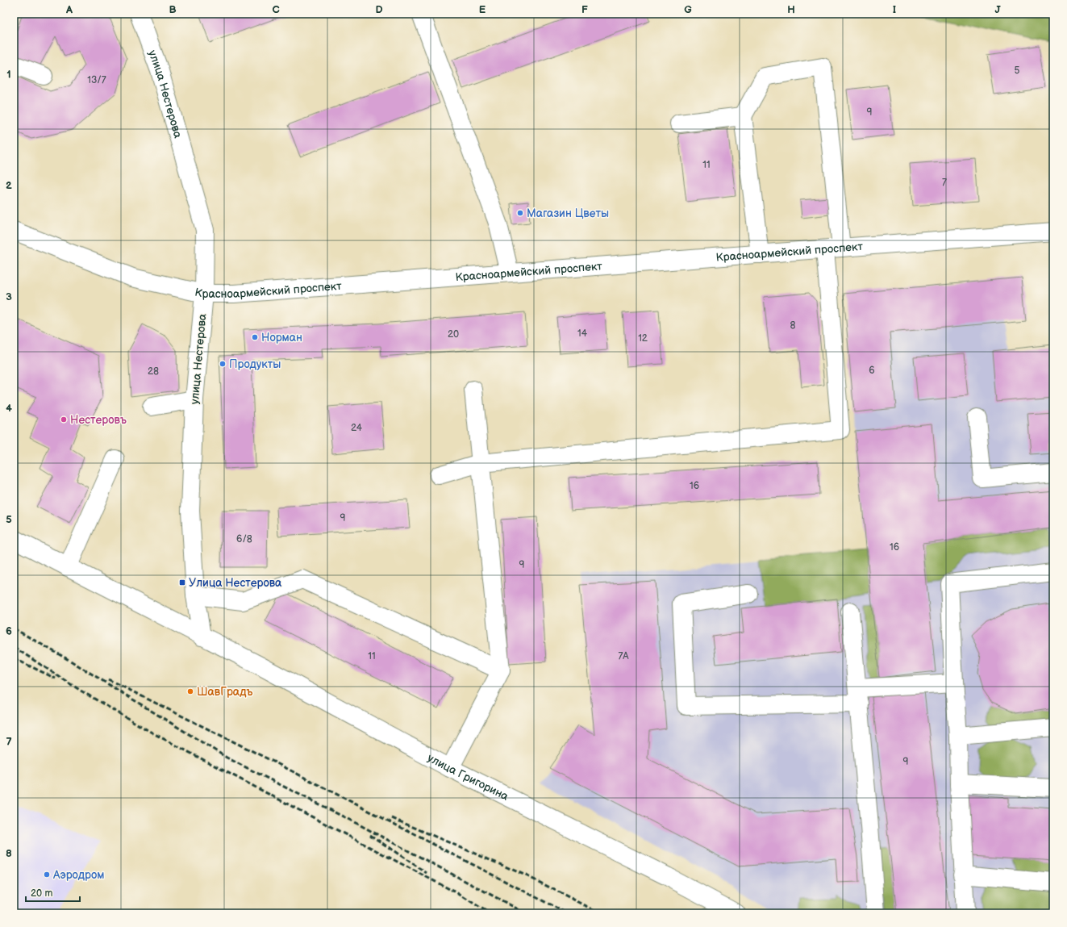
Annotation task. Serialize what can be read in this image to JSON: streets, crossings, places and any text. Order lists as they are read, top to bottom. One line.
{"streets":{"main road":["улица Нестерова","Красноармейский проспект","улица Григорина"]},"crossings":[["улица Нестерова","Красноармейский проспект"],["улица Нестерова","улица Григорина"]],"places":{"other":["Магазин Цветы","Норман","Продукты","Нестеровъ","ШавГрадъ","Аэродром"],"transit":["Улица Нестерова"]},"house_numbers":["5","13/7","9","11","7","8","14","20","12","6","28","24","16","9","6/8","16","9","11","7А","9"],"scale_bar":"20 m","grid":{"columns":["A","B","C","D","E","F","G","H","I","J"],"rows":["1","2","3","4","5","6","7","8"]}}
